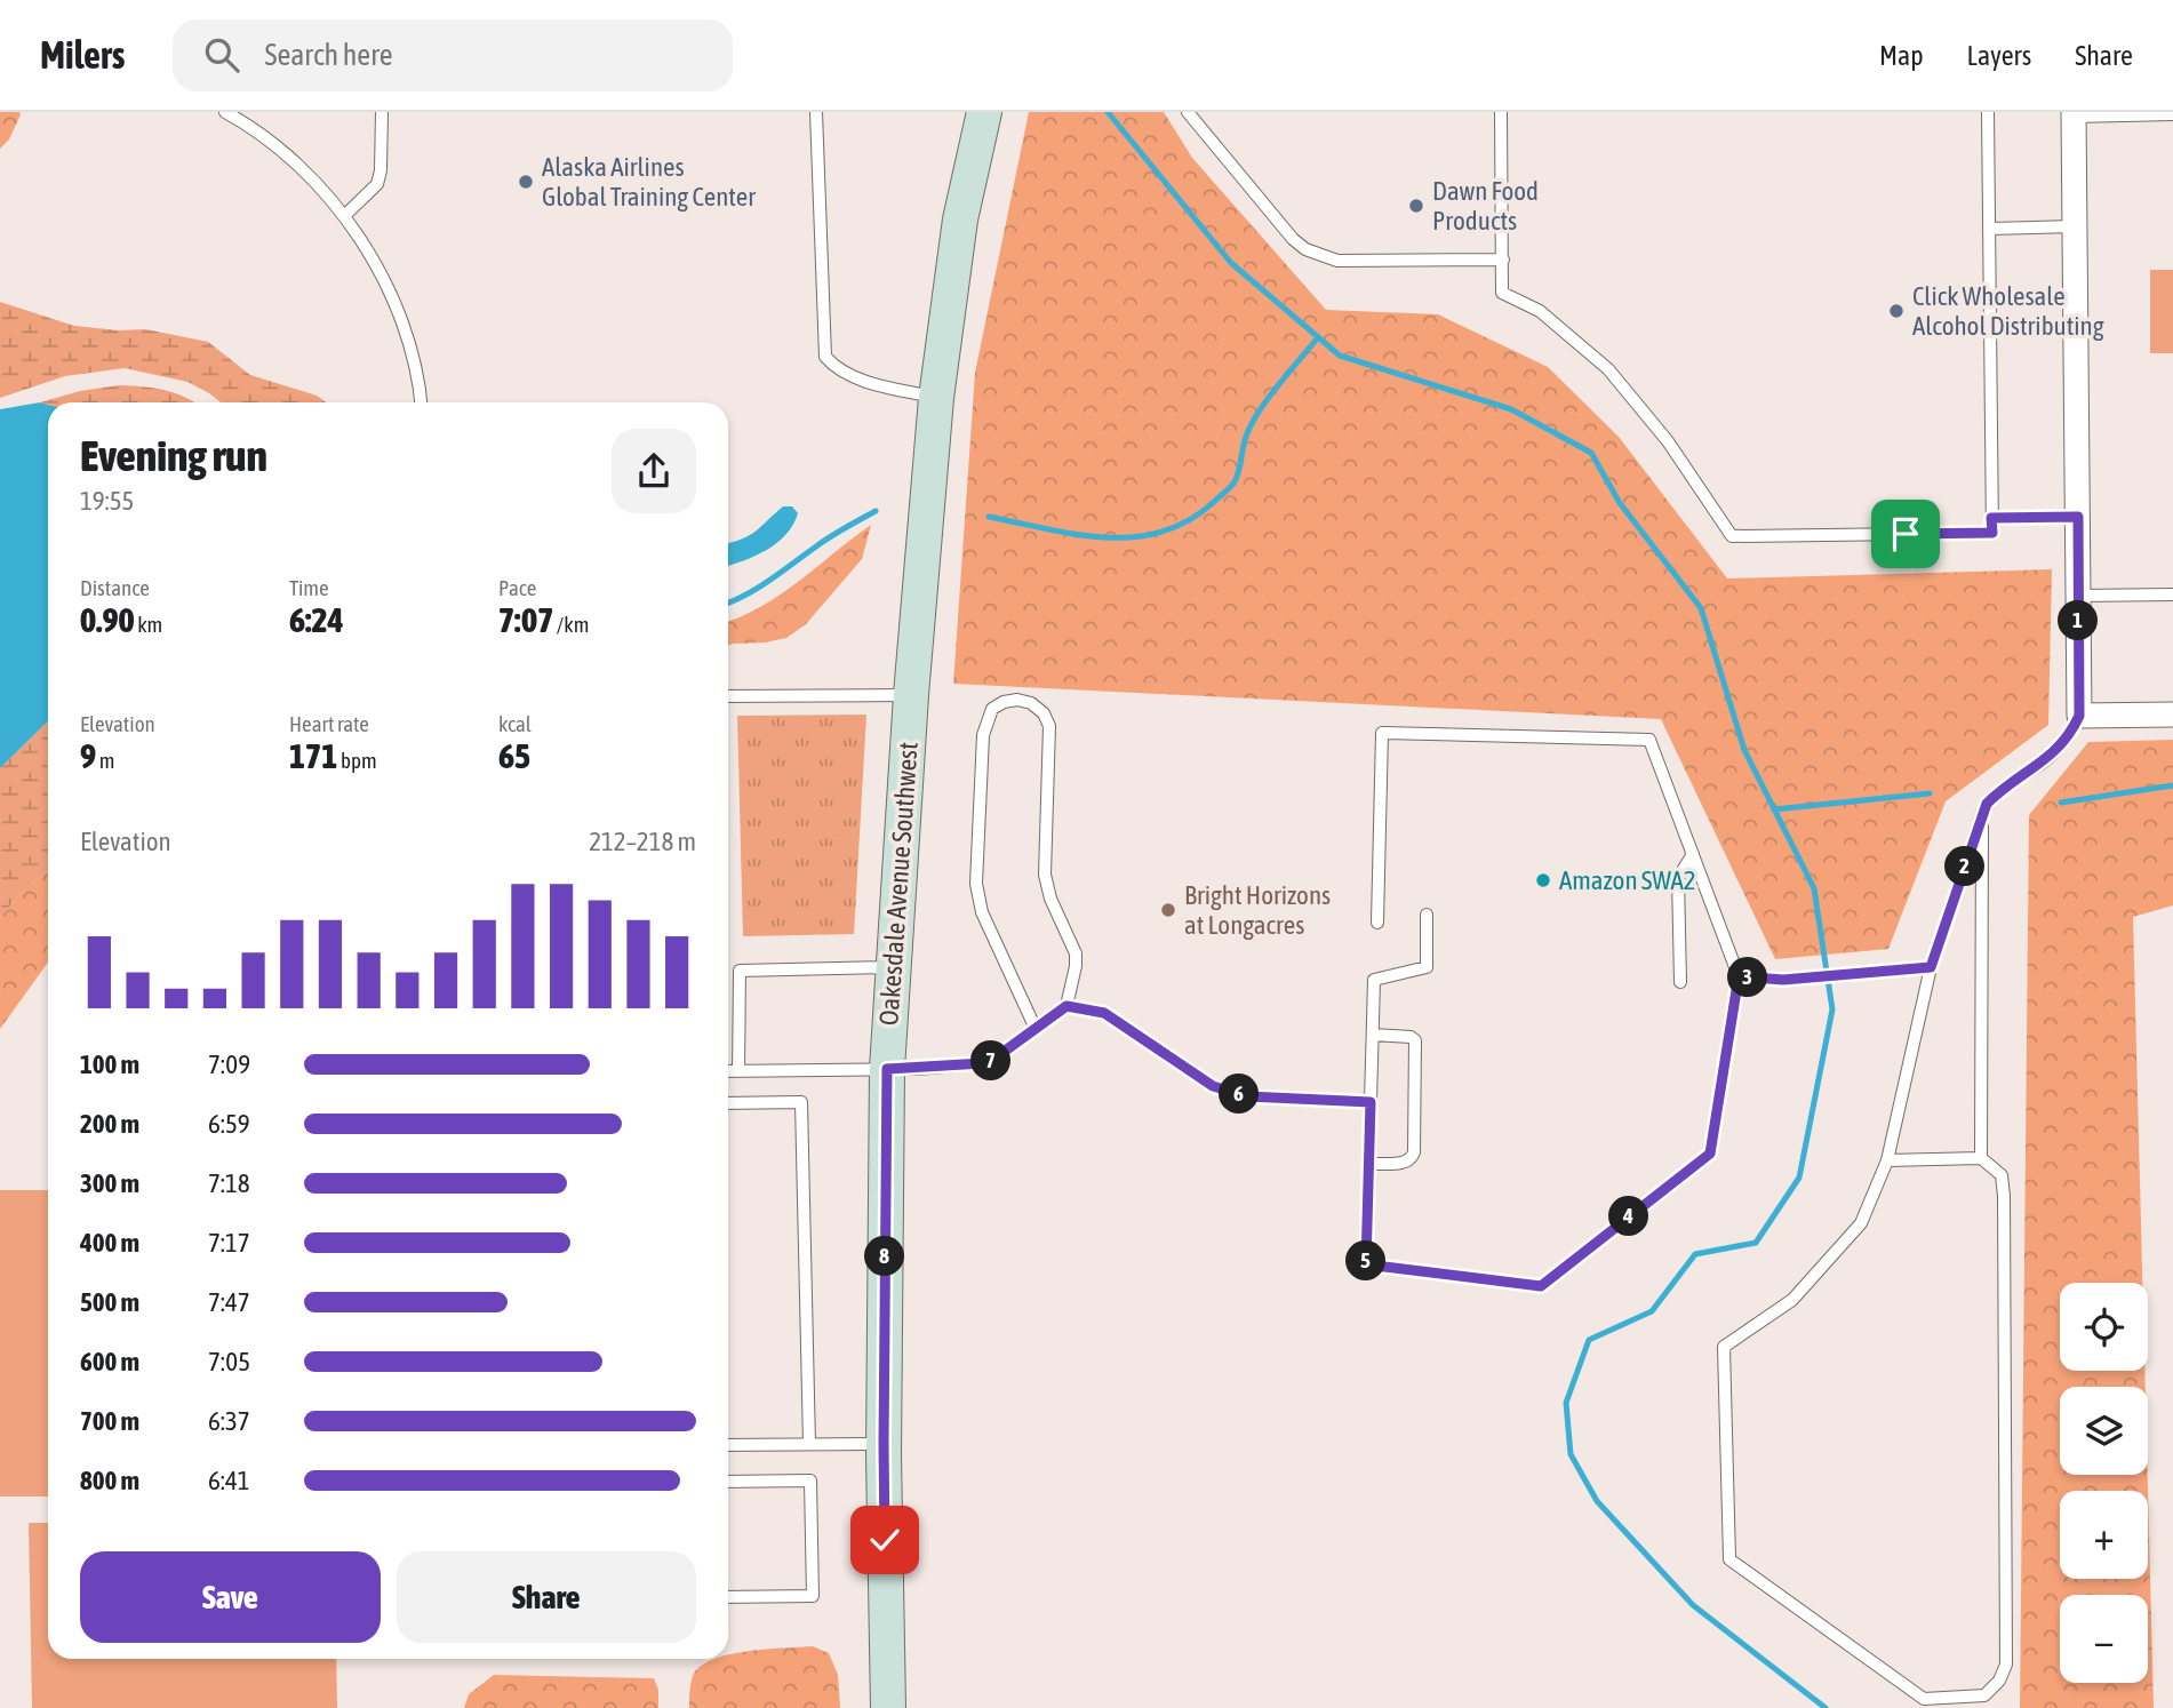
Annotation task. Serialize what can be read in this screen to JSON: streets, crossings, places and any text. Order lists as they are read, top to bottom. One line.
{"streets":{"street":["Oakesdale Avenue Southwest"]},"places":["Alaska Airlines Global Training Center","Dawn Food Products","Click Wholesale Alcohol Distributing","Amazon SWA2","Bright Horizons at Longacres"],"page":{"header":"Milers","search":"Search here","nav":["Map","Layers","Share"],"heading":["Evening run","19:55"],"stats":[["Distance","0.90 km"],["Time","6:24"],["Pace","7:07 /km"],["Elevation","9 m"],["Heart rate","171 bpm"],["kcal","65"]],"pins":["1","2","3","7","6","4","8","5"],"chart":["Elevation","212–218 m"],"list":[{"name":"100 m","note":"7:09"},{"name":"200 m","note":"6:59"},{"name":"300 m","note":"7:18"},{"name":"400 m","note":"7:17"},{"name":"500 m","note":"7:47"},{"name":"600 m","note":"7:05"},{"name":"700 m","note":"6:37"},{"name":"800 m","note":"6:41"}],"map_buttons":["+","−"],"buttons":["Save","Share"]}}
